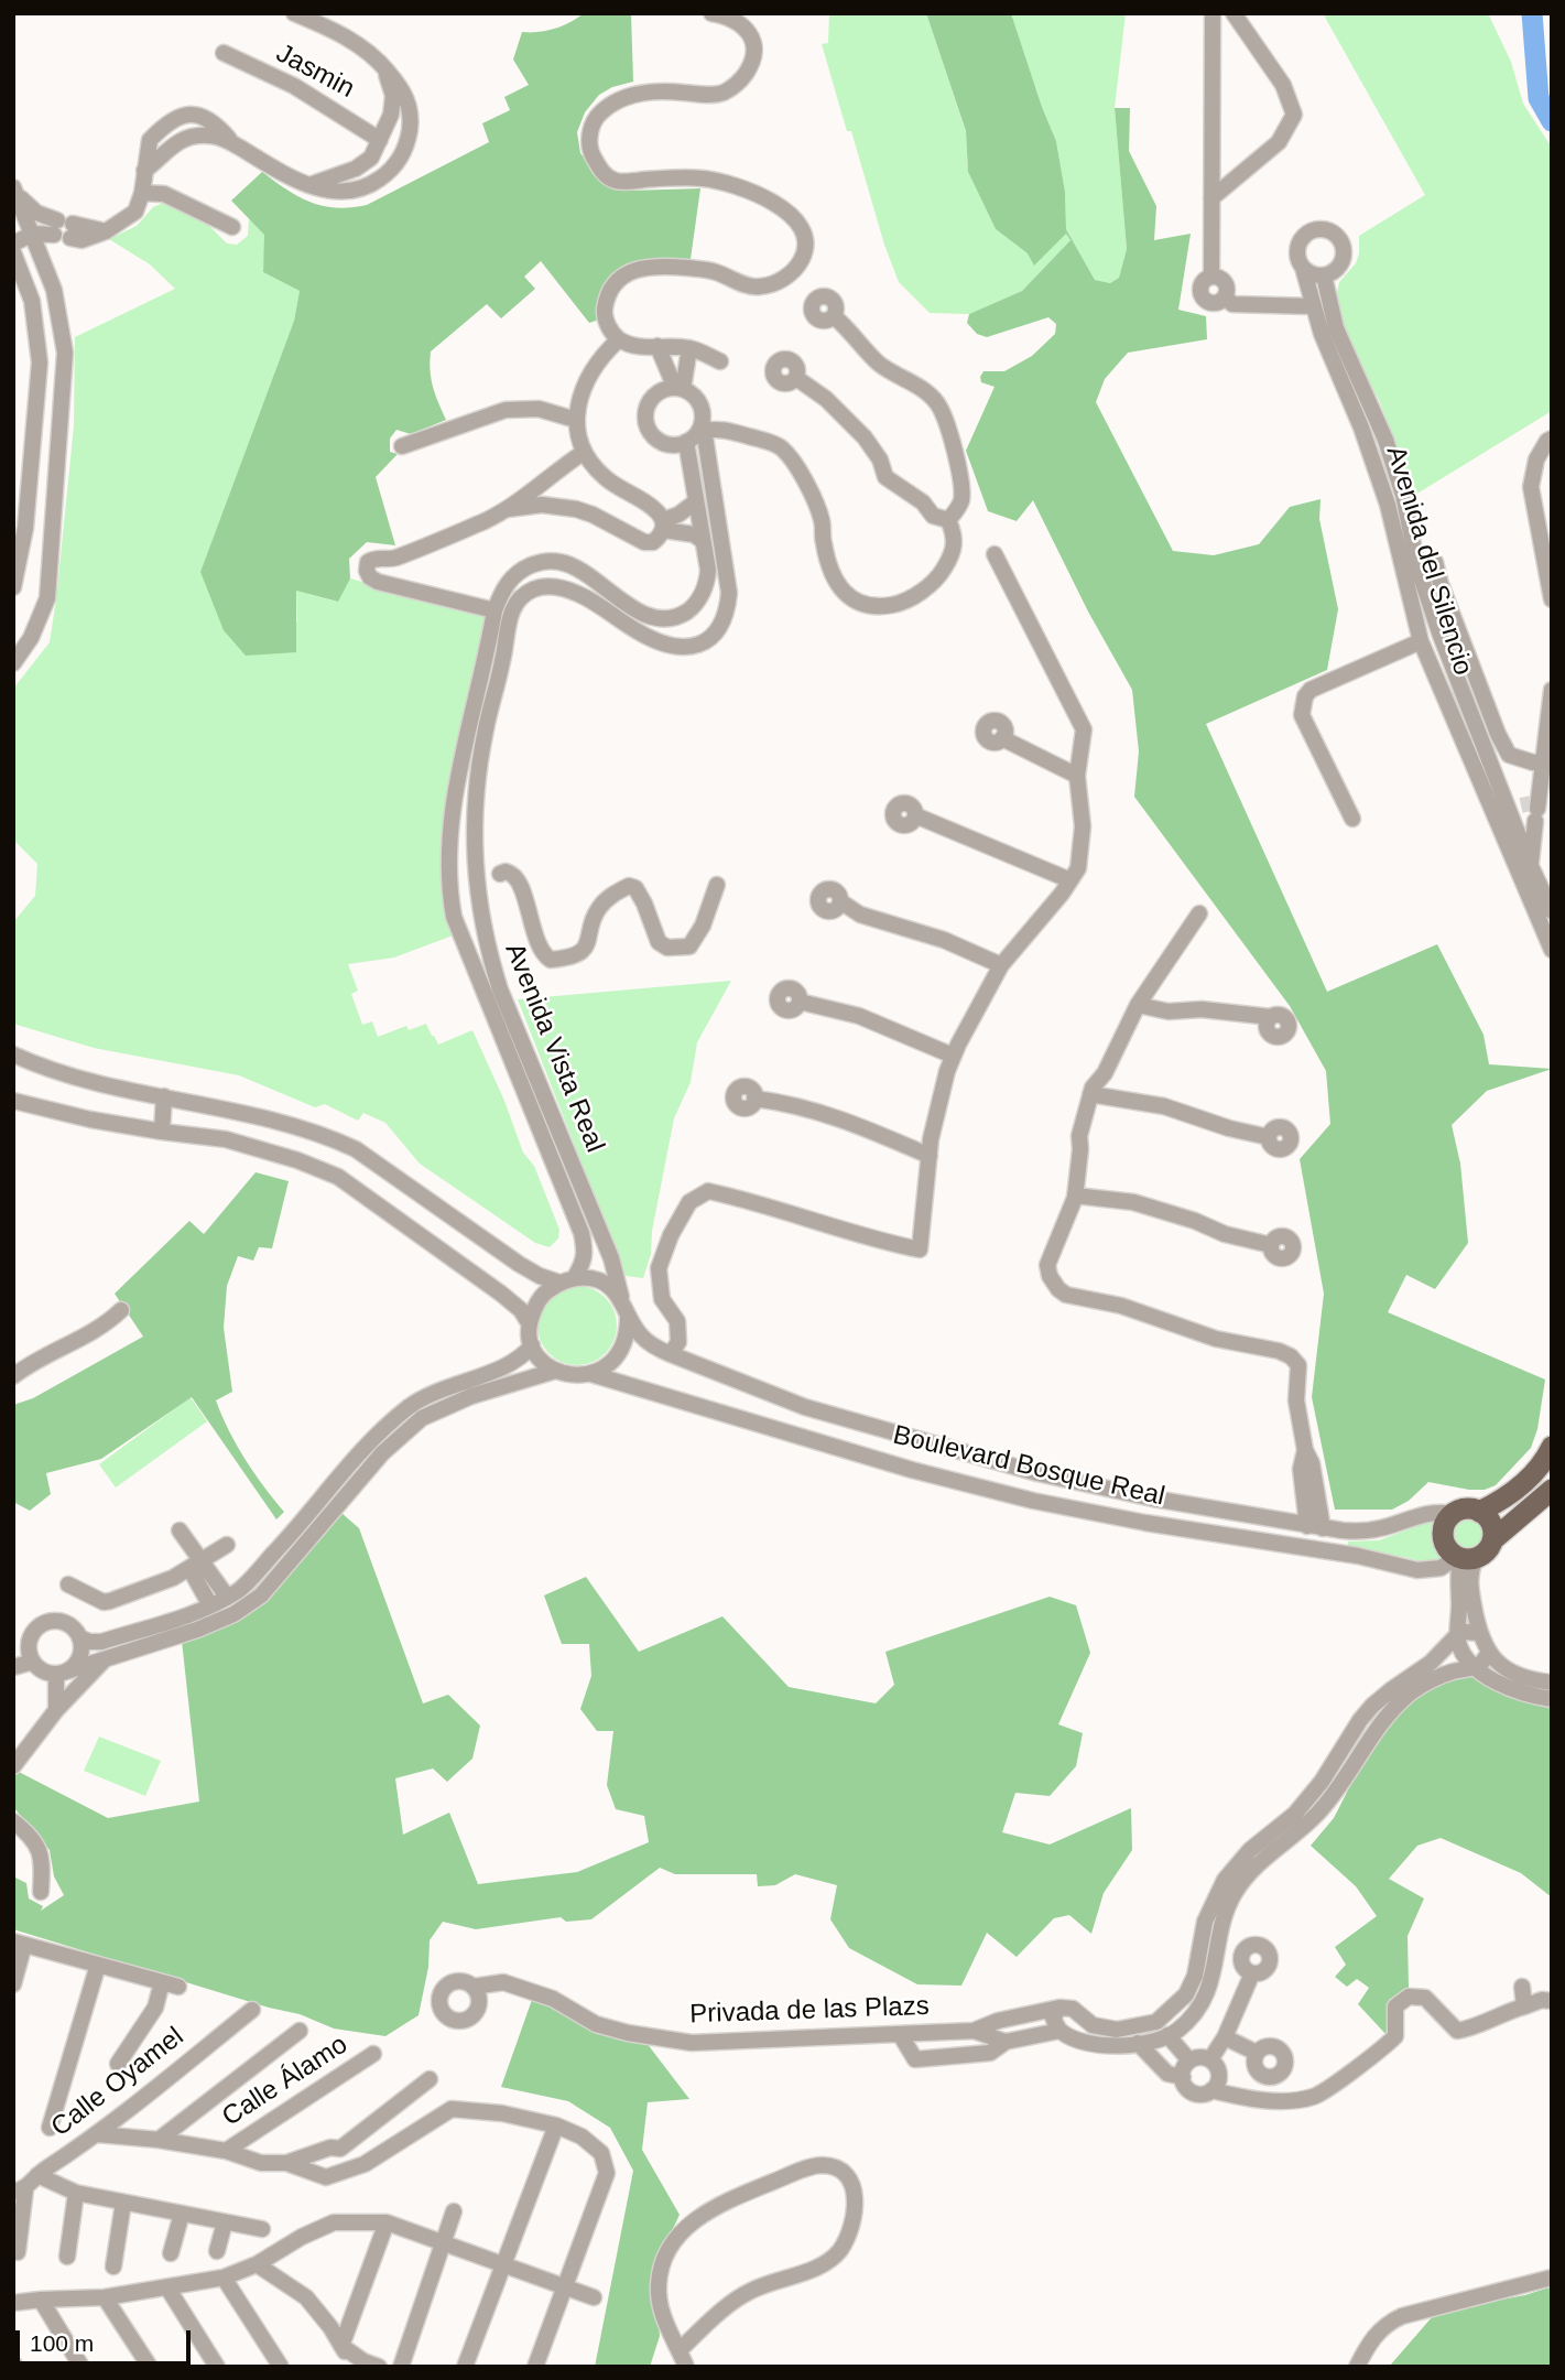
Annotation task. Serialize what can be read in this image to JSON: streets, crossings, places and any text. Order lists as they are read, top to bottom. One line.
{"streets":{"street":["Jasmin","Avenida del Silencio","Avenida Vista Real","Boulevard Bosque Real","Privada de las Plazs","Calle Álamo","Calle Oyamel"]},"crossings":[["Avenida Vista Real","Boulevard Bosque Real"]],"scale_bar":"100 m"}
